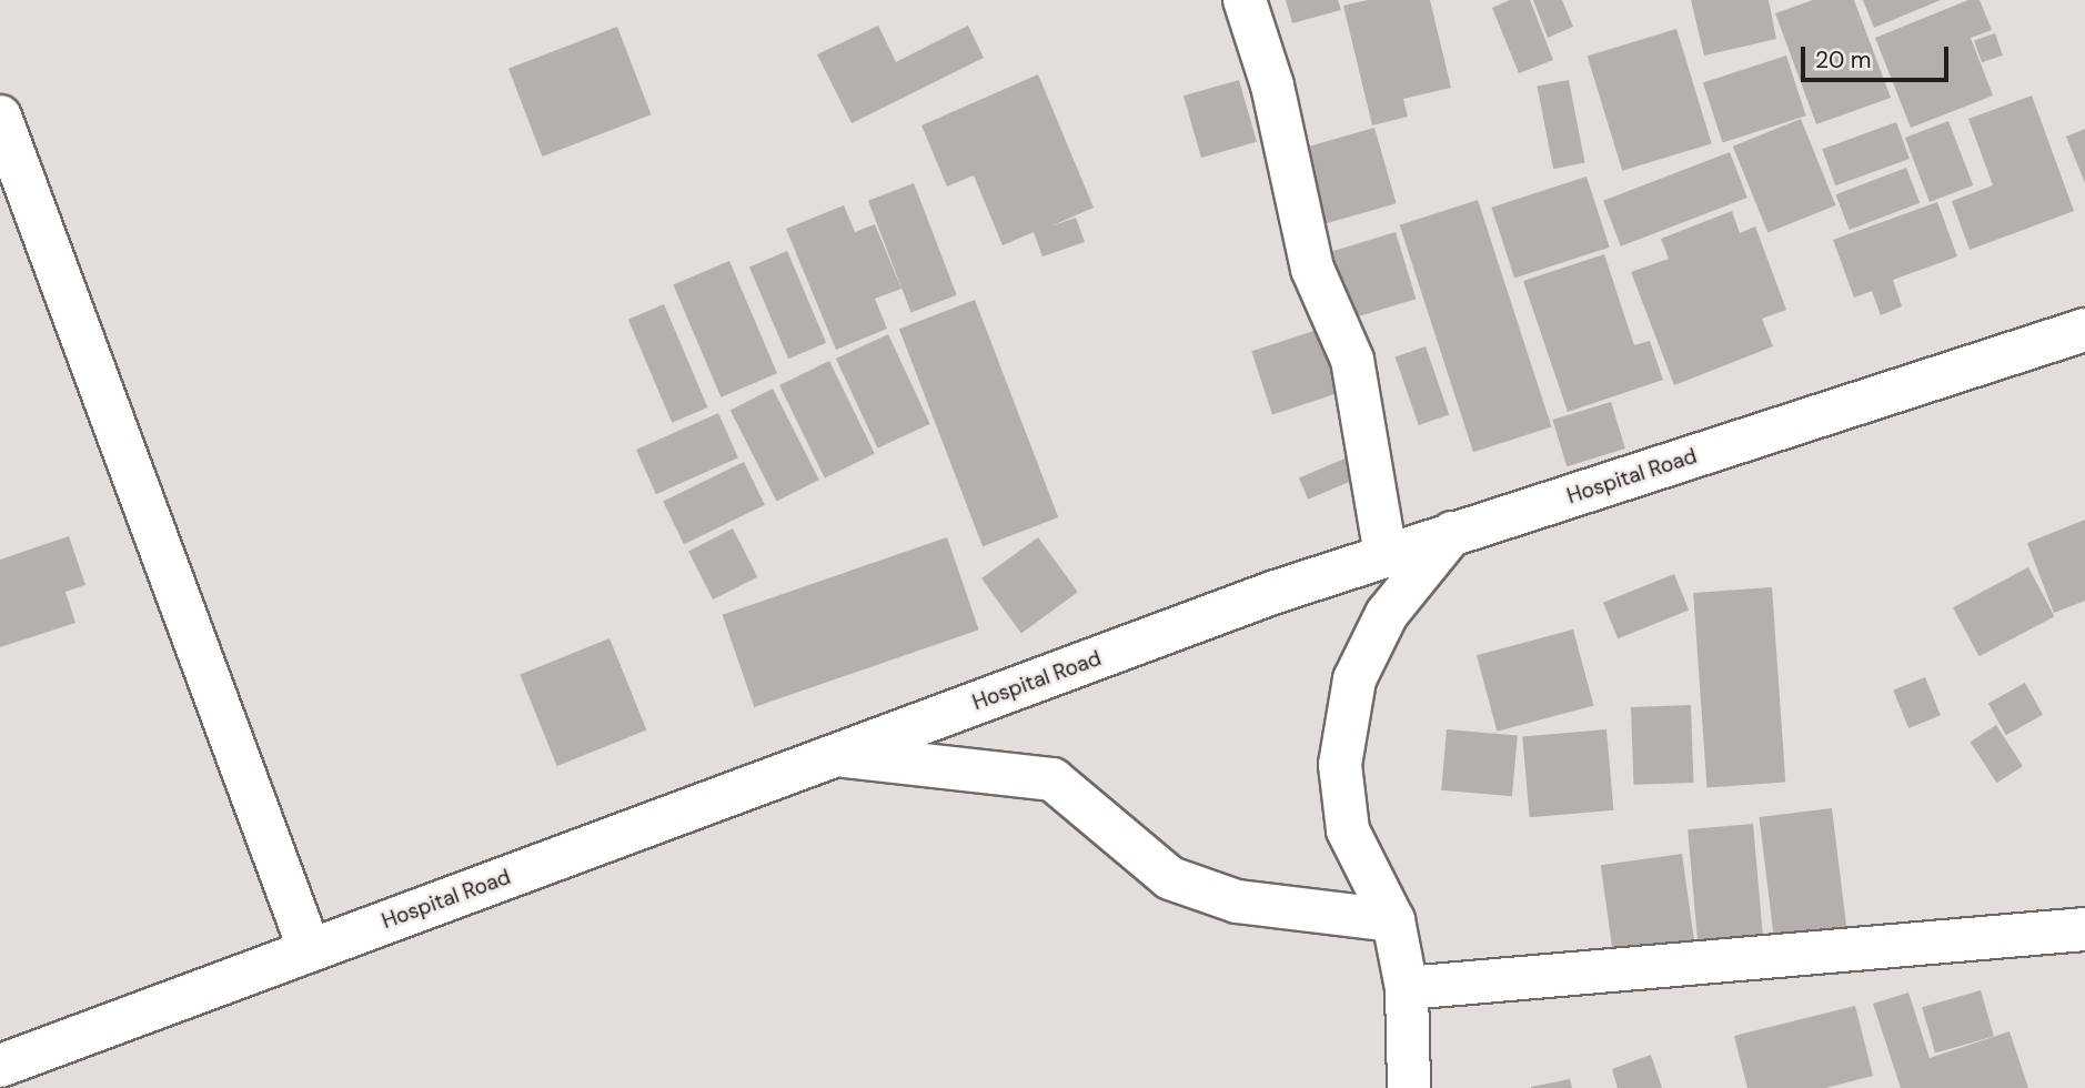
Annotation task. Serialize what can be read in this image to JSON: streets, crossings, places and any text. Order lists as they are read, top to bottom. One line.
{"streets":{"street":["Hospital Road"]},"scale_bar":"20 m"}
